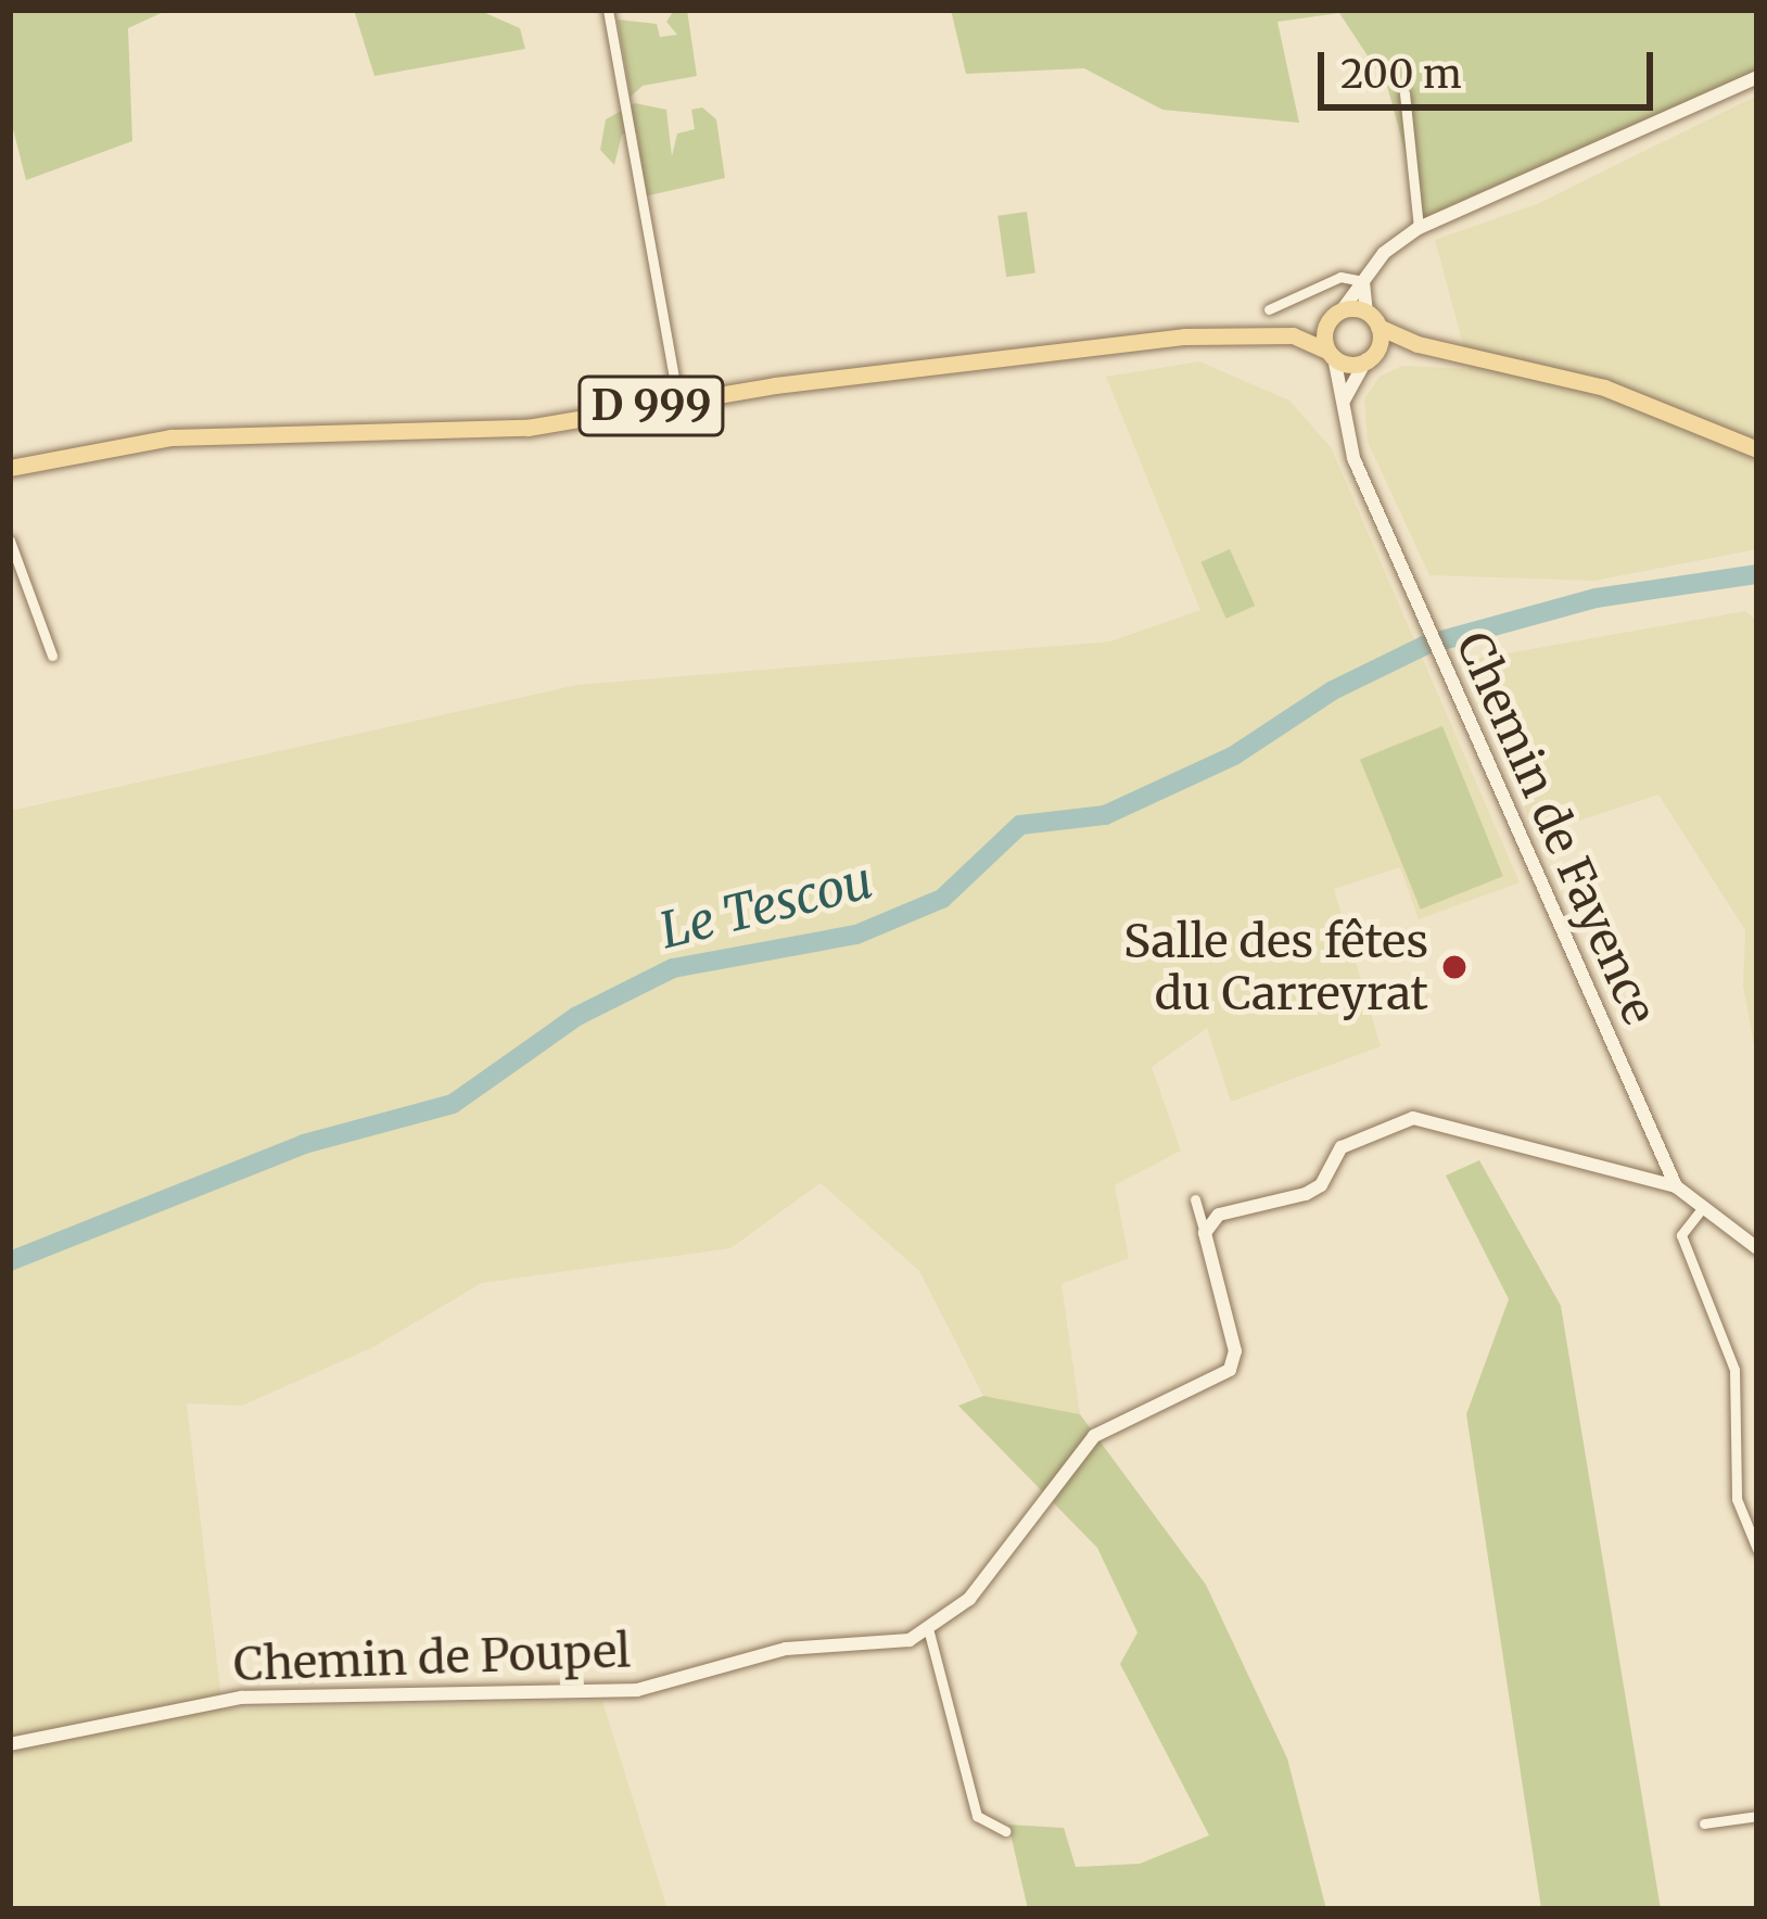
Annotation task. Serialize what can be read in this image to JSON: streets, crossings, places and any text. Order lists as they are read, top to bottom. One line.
{"streets":{"main road":["D 999"],"street":["Chemin de Fayence","Chemin de Poupel"]},"crossings":[["D 999","Chemin de Fayence"]],"water":["Le Tescou"],"places":["Salle des fêtes du Carreyrat"],"scale_bar":"200 m"}
